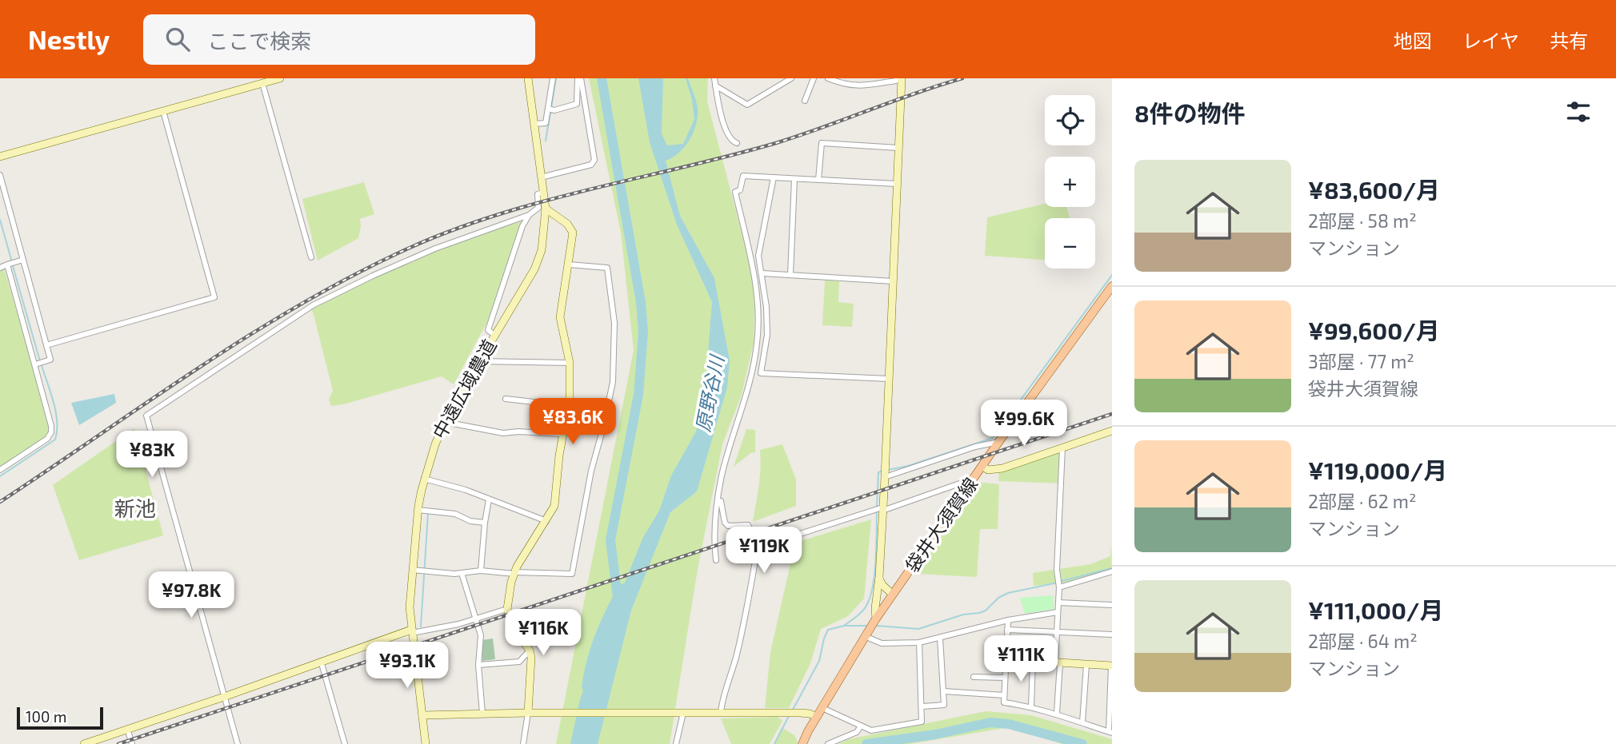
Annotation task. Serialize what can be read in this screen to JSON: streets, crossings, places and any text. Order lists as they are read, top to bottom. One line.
{"streets":{"main road":["袋井大須賀線"],"street":["中遠広域農道"]},"districts":["新池"],"water":["原野谷川"],"scale_bar":"100 m","page":{"header":"Nestly","search":"ここで検索","nav":["地図","レイヤ","共有"],"heading":"8件の物件","map_buttons":["+","−"],"list":[{"name":"¥83,600/月","note":"2部屋 · 58 m² · マンション"},{"name":"¥99,600/月","note":"3部屋 · 77 m² · 袋井大須賀線"},{"name":"¥119,000/月","note":"2部屋 · 62 m² · マンション"},{"name":"¥111,000/月","note":"2部屋 · 64 m² · マンション"}],"price":["¥83.6K","¥99.6K","¥83K","¥119K","¥97.8K","¥116K","¥111K","¥93.1K"],"scale":"100 m"}}
